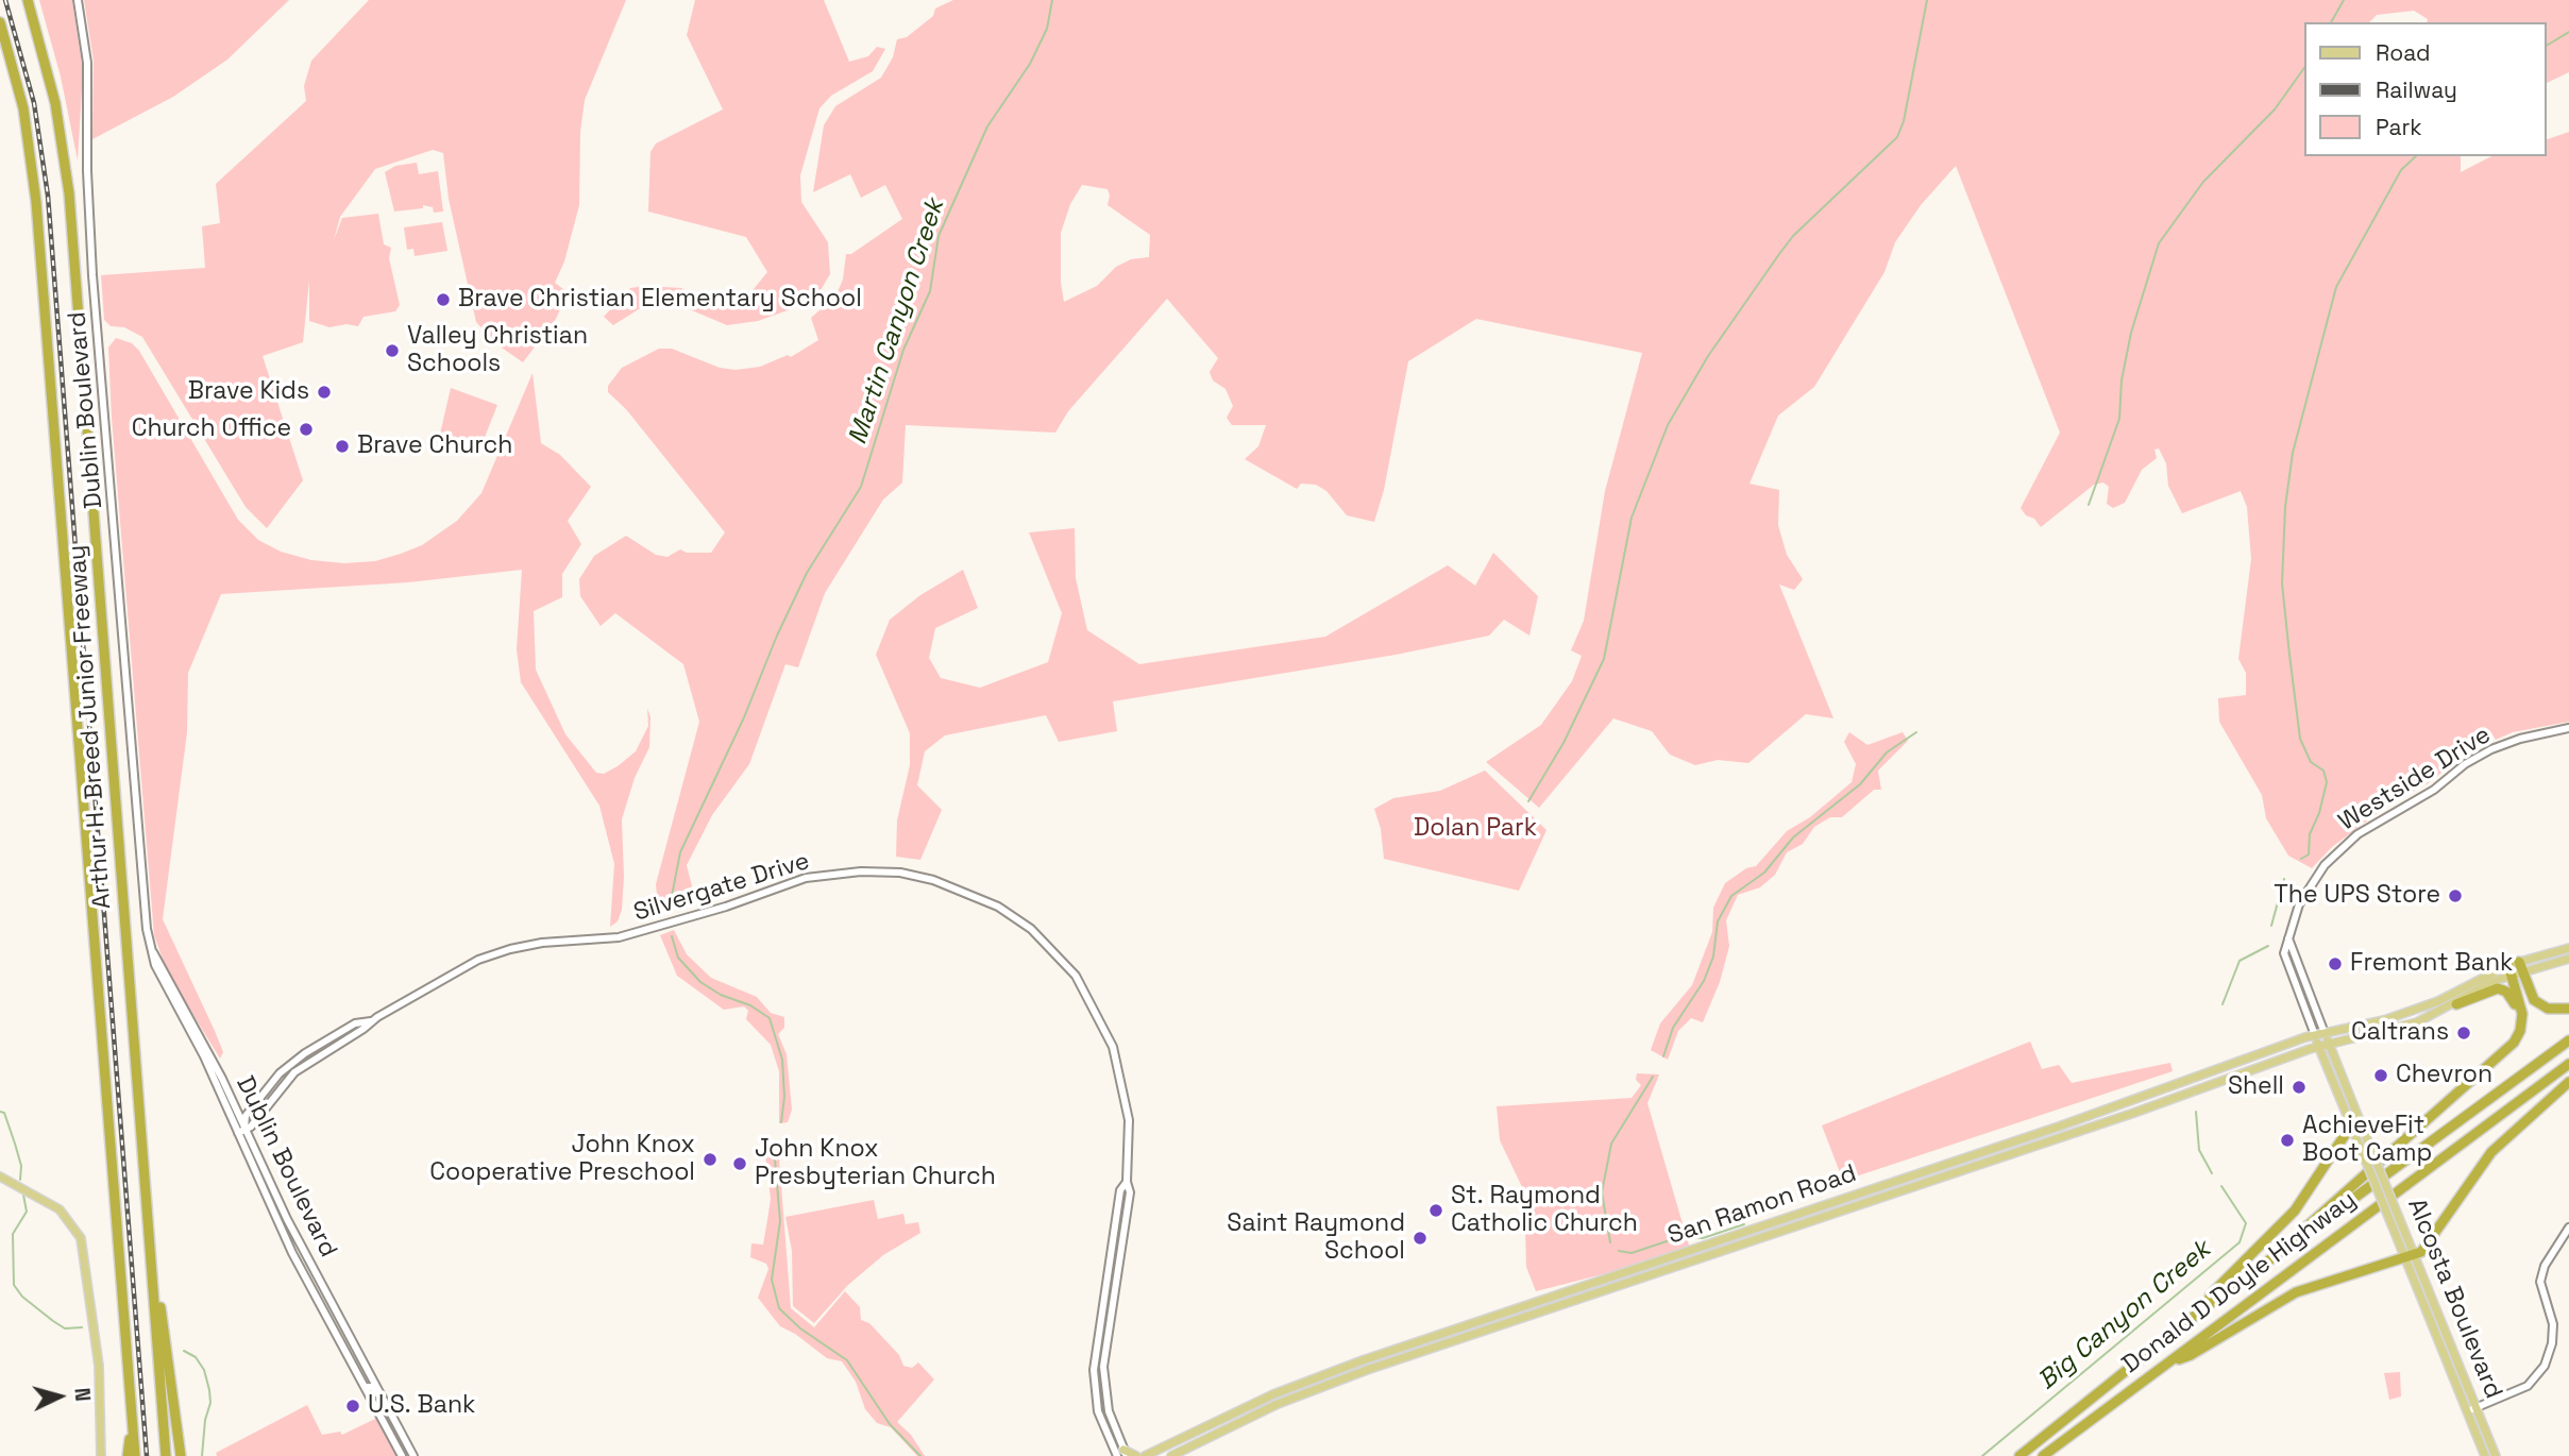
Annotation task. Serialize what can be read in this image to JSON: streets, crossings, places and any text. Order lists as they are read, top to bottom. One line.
{"streets":{"highway":["Arthur H. Breed Junior Freeway","Donald D Doyle Highway"],"main road":["San Ramon Road","Alcosta Boulevard"],"street":["Dublin Boulevard","Westside Drive","Silvergate Drive"]},"crossings":[["Dublin Boulevard","Silvergate Drive"],["Westside Drive","San Ramon Road"],["Westside Drive","Alcosta Boulevard"],["San Ramon Road","Alcosta Boulevard"]],"water":["Martin Canyon Creek","Big Canyon Creek"],"parks":["Dolan Park"],"places":["Brave Christian Elementary School","Valley Christian Schools","Brave Kids","Church Office","Brave Church","The UPS Store","Fremont Bank","Caltrans","Chevron","Shell","AchieveFit Boot Camp","John Knox Cooperative Preschool","John Knox Presbyterian Church","St. Raymond Catholic Church","Saint Raymond School","U.S. Bank"],"legend":["Road","Railway","Park"],"north":"right"}
